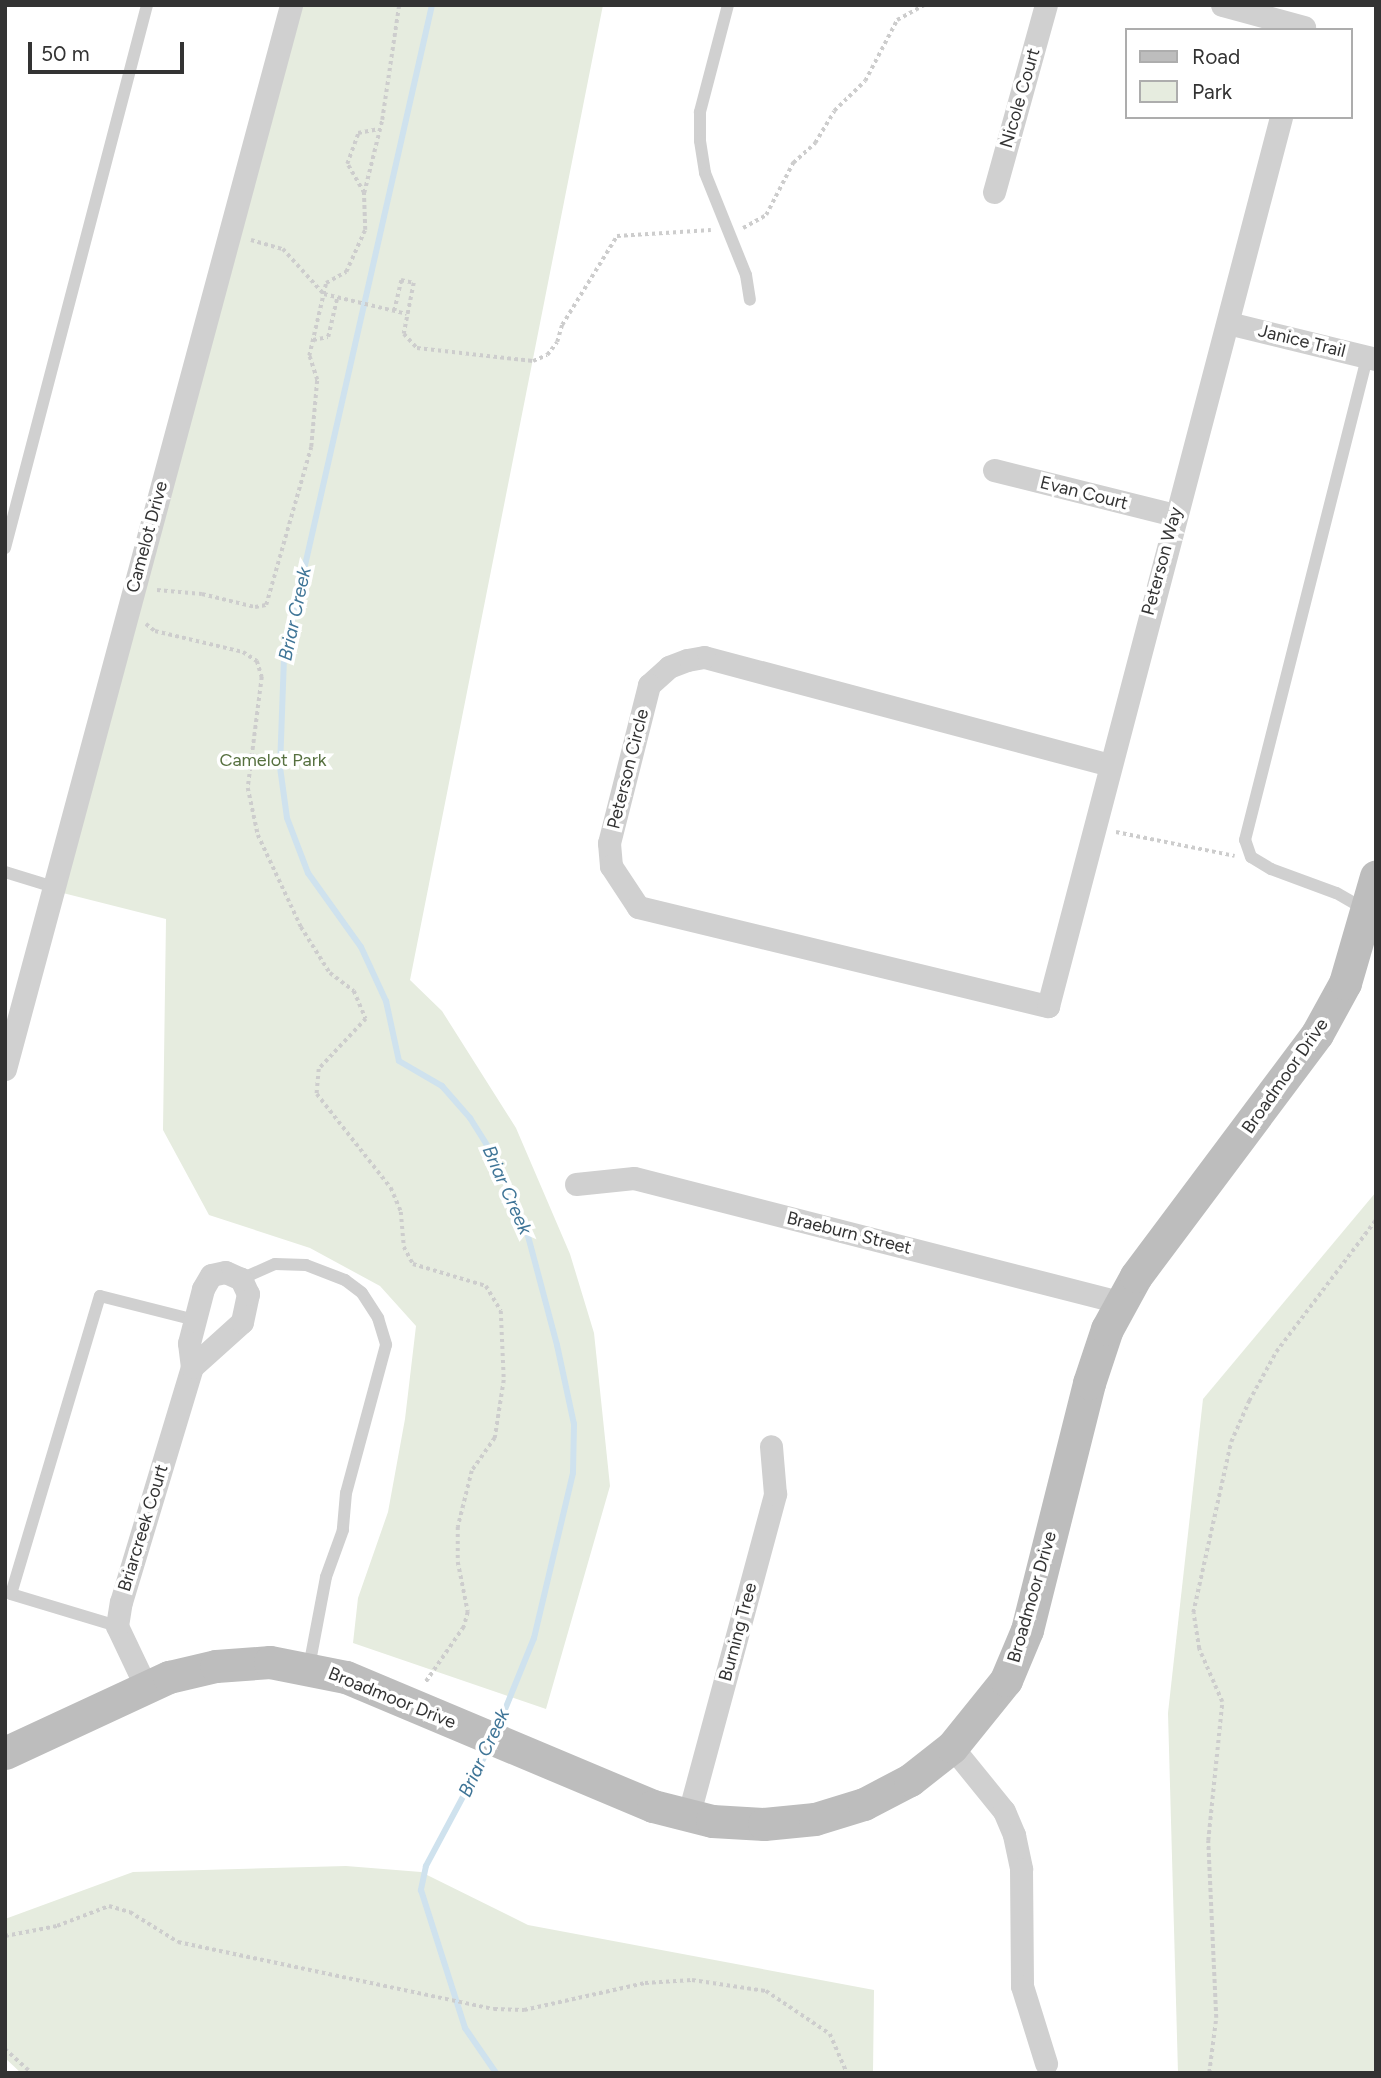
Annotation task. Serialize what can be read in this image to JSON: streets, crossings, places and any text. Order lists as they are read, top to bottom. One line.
{"streets":{"street":["Nicole Court","Janice Trail","Evan Court","Camelot Drive","Peterson Way","Peterson Circle","Broadmoor Drive","Braeburn Street","Briarcreek Court","Burning Tree"]},"crossings":[["Janice Trail","Peterson Way"],["Evan Court","Peterson Way"],["Peterson Way","Peterson Circle"],["Broadmoor Drive","Braeburn Street"],["Broadmoor Drive","Burning Tree"]],"water":["Briar Creek"],"parks":["Camelot Park"],"legend":["Road","Park"],"scale_bar":"50 m"}
